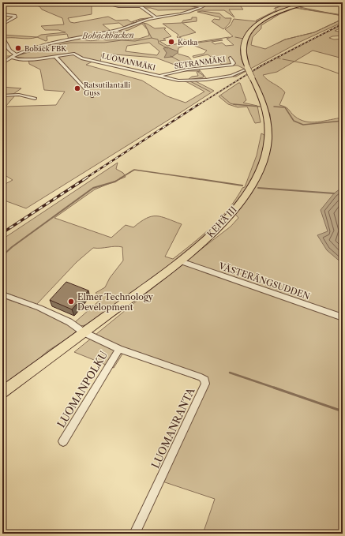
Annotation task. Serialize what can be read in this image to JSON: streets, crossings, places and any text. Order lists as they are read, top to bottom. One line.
{"streets":{"highway":["KEHÄ III"],"street":["LUOMANMÄKI","SETRANMÄKI","VÄSTERÄNGSUDDEN","LUOMANPOLKU","LUOMANRANTA"]},"crossings":[["LUOMANMÄKI","SETRANMÄKI"],["LUOMANMÄKI","KEHÄ III"],["KEHÄ III","VÄSTERÄNGSUDDEN"],["KEHÄ III","LUOMANRANTA"],["LUOMANPOLKU","LUOMANRANTA"]],"water":["Bobäckbäcken"],"places":["Kotka","Bobäck FBK","Ratsutilantalli Guss","Elmer Technology Development"]}
